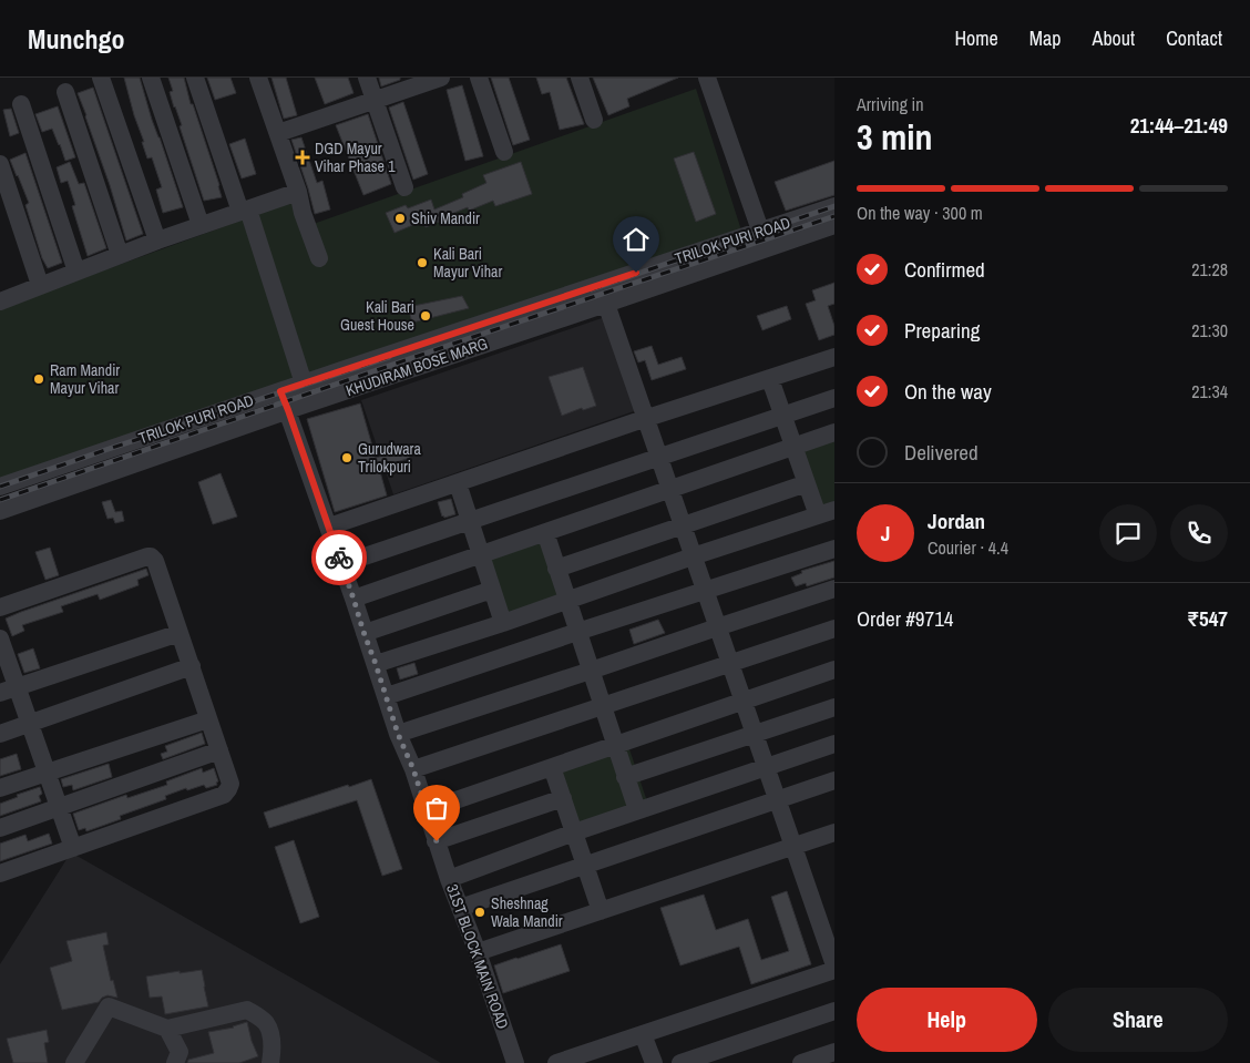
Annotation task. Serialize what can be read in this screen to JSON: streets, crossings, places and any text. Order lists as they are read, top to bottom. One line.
{"streets":{"street":["TRILOK PURI ROAD","KHUDIRAM BOSE MARG","31ST BLOCK MAIN ROAD"]},"crossings":[["TRILOK PURI ROAD","KHUDIRAM BOSE MARG"],["TRILOK PURI ROAD","31ST BLOCK MAIN ROAD"],["KHUDIRAM BOSE MARG","31ST BLOCK MAIN ROAD"]],"places":{"health":["DGD Mayur Vihar Phase 1"],"other":["Shiv Mandir","Kali Bari Mayur Vihar","Kali Bari Guest House","Ram Mandir Mayur Vihar","Gurudwara Trilokpuri","Sheshnag Wala Mandir"]},"page":{"header":"Munchgo","nav":["Home","Map","About","Contact"],"heading":["3 min","Arriving in","21:44–21:49"],"panel":["Jordan","Courier · 4.4","Order #9714","₹547"],"bar":"On the way · 300 m","list":[["Confirmed","21:28"],["Preparing","21:30"],["On the way","21:34"],"Delivered"],"round":"J","buttons":["Help","Share"]}}
